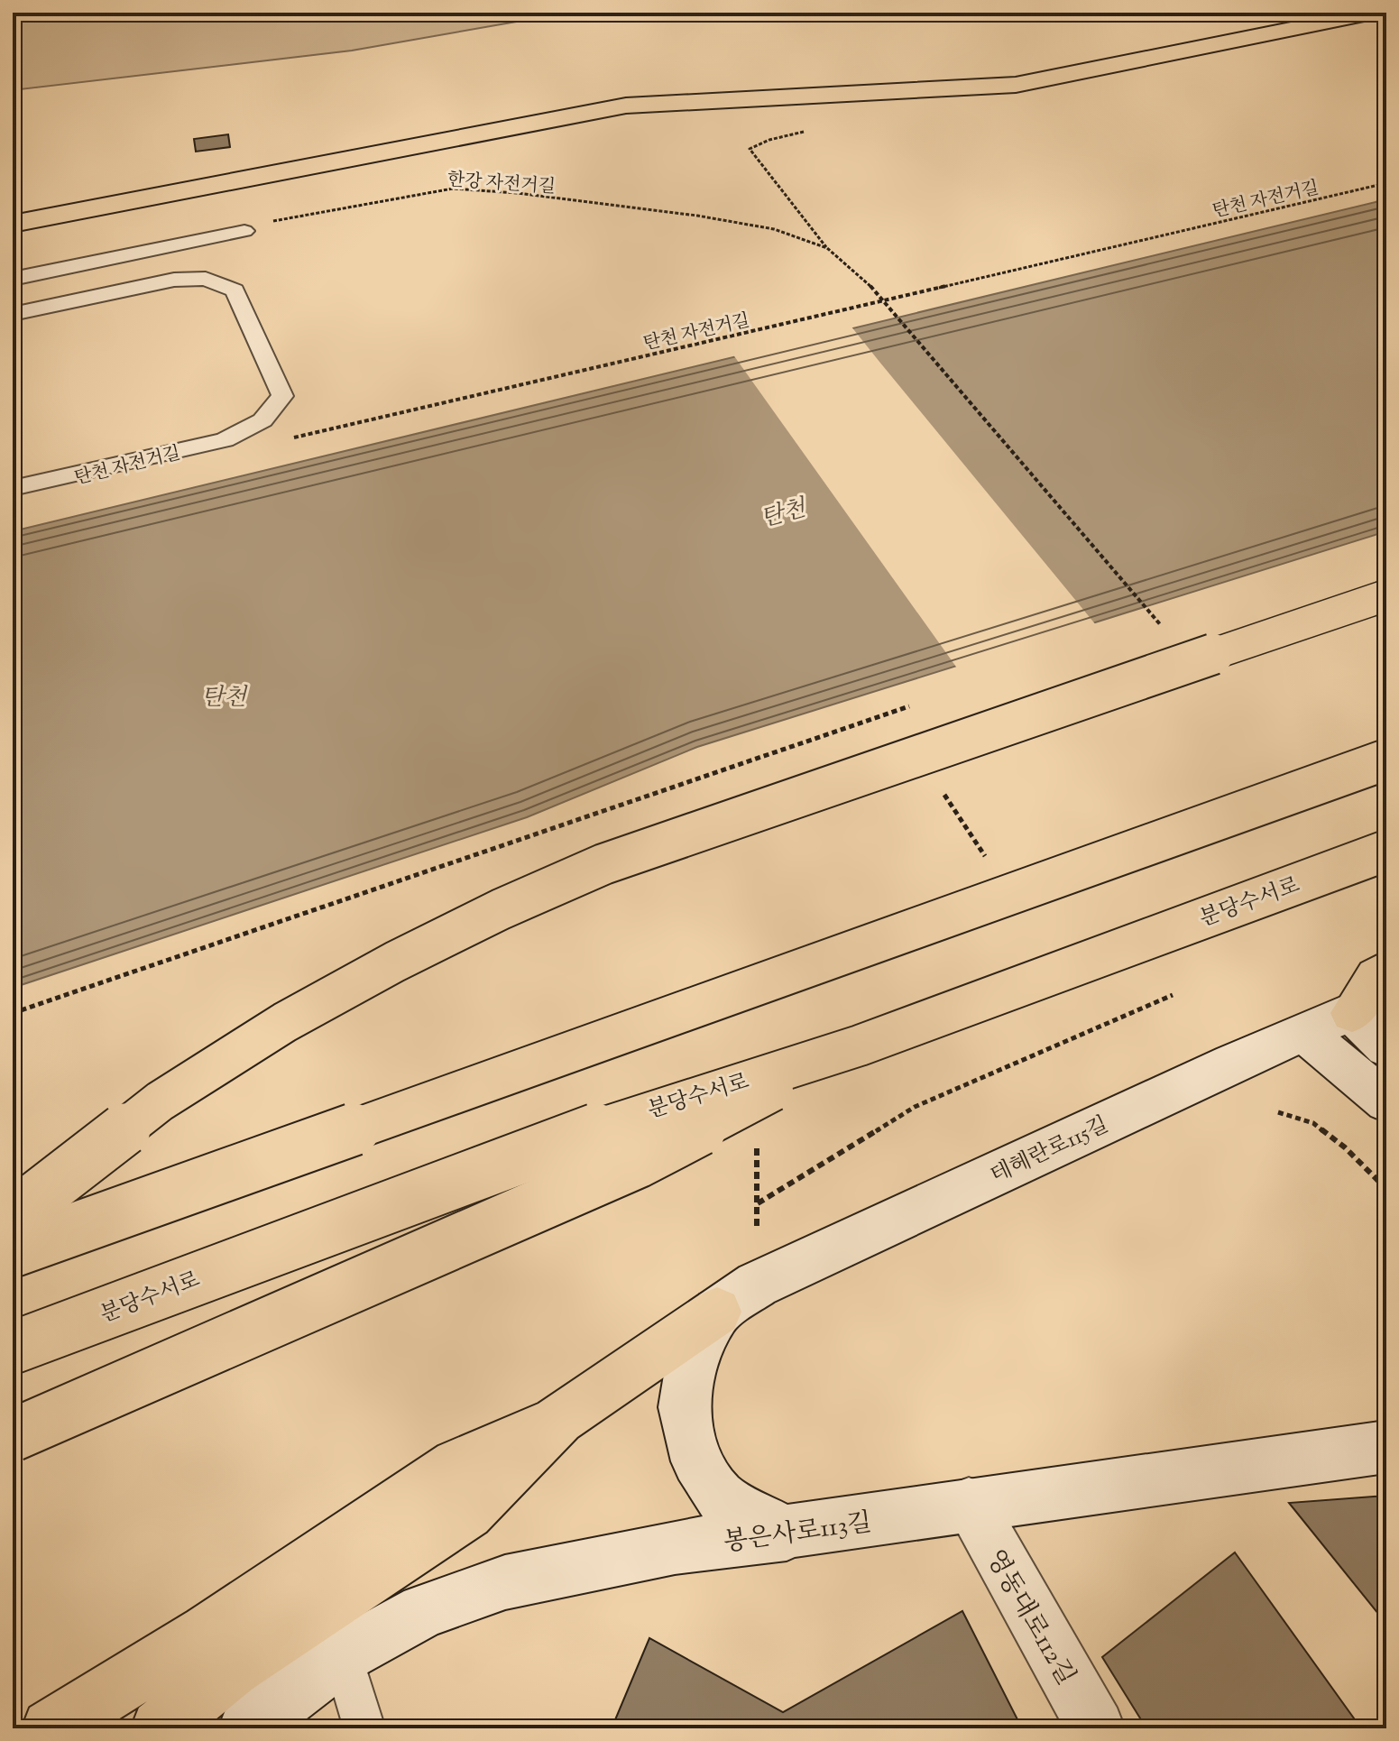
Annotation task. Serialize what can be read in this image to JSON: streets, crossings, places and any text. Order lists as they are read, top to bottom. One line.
{"streets":{"highway":["분당수서로"],"street":["테헤란로115길","봉은사로113길","영동대로112길"],"path":["한강 자전거길","탄천 자전거길"]},"crossings":[["한강 자전거길","탄천 자전거길"],["봉은사로113길","영동대로112길"]],"water":["탄천"]}
